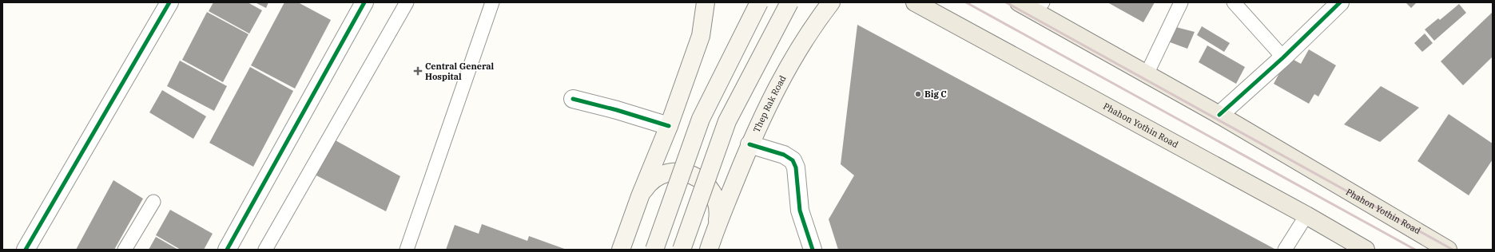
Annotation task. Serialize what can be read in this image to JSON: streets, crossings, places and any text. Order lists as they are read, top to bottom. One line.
{"streets":{"main road":["Thep Rak Road","Phahon Yothin Road"]},"places":{"health":["Central General Hospital"],"other":["Big C"]}}
